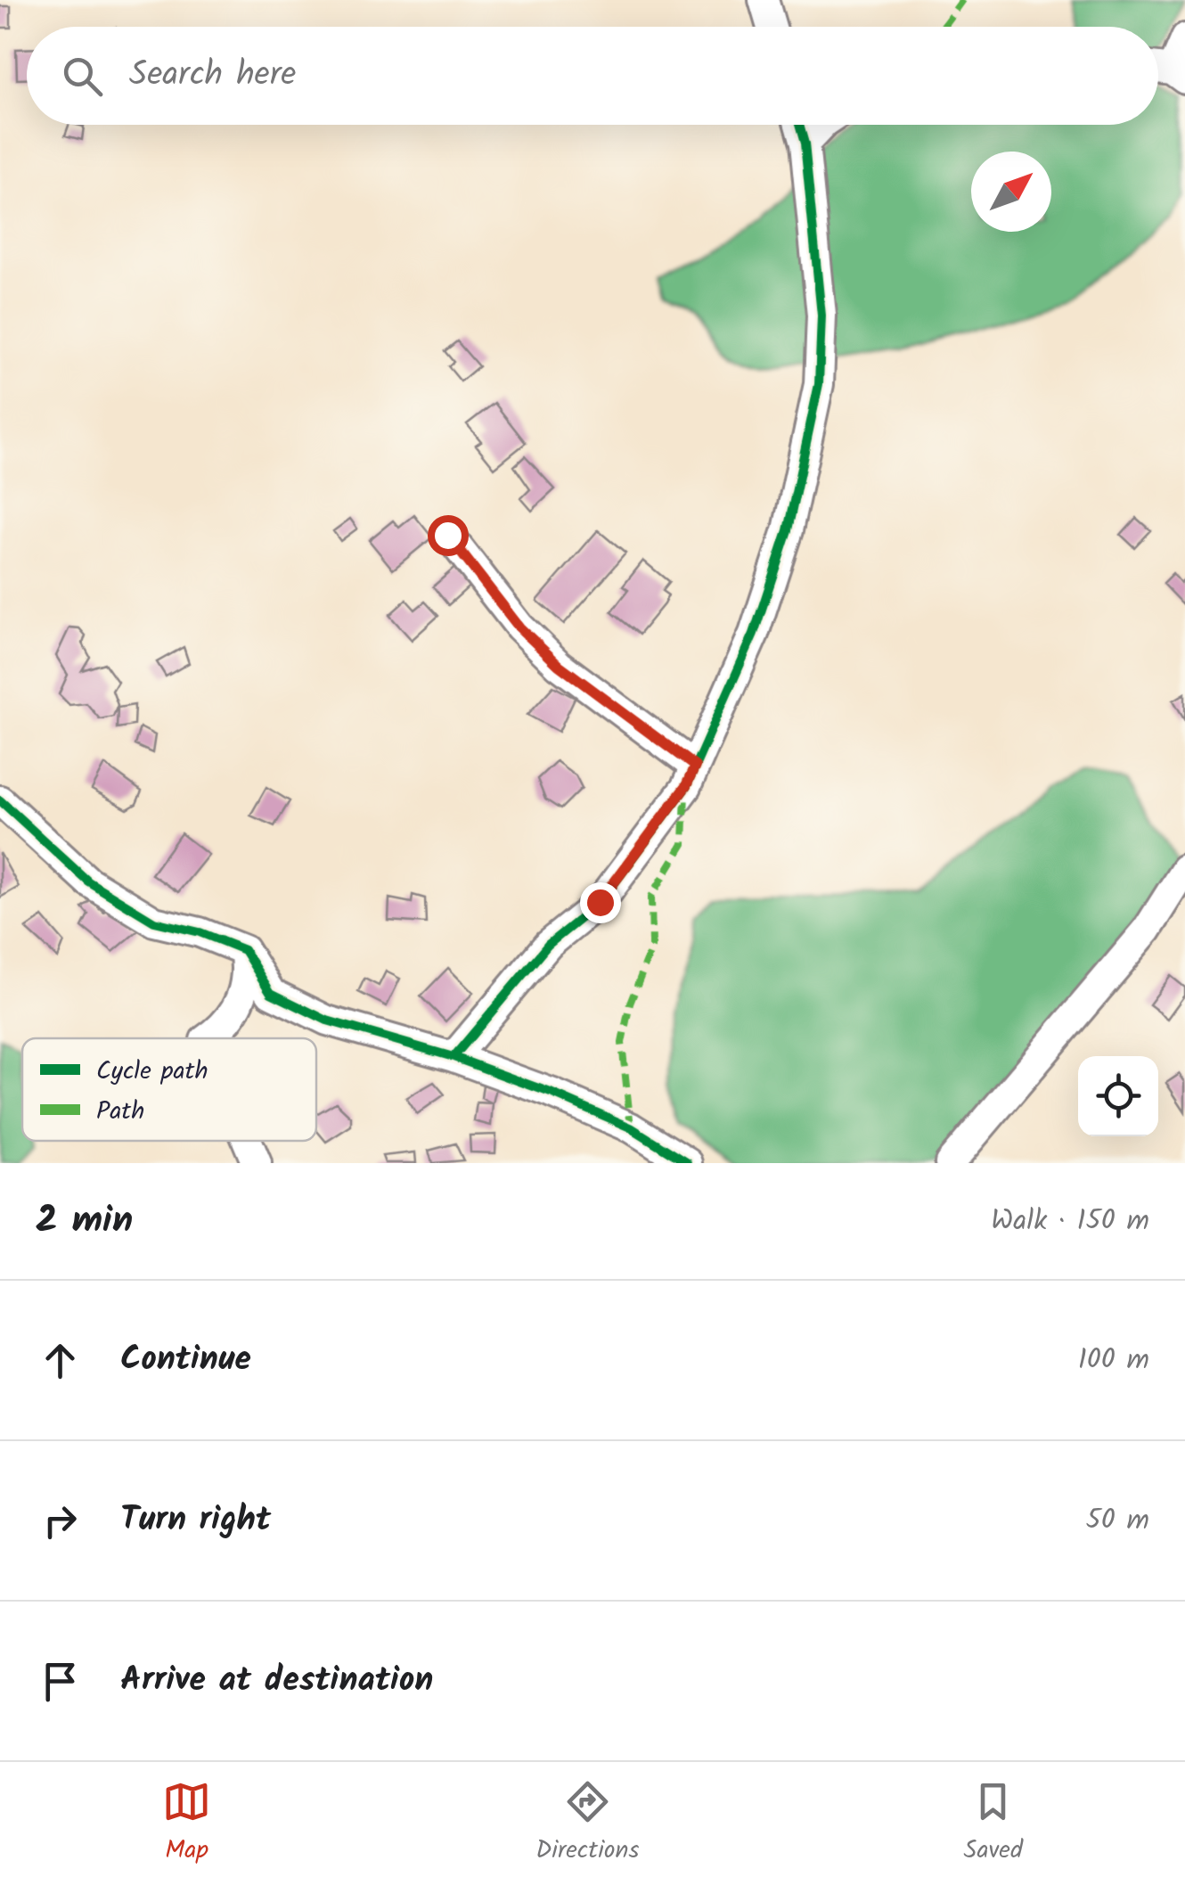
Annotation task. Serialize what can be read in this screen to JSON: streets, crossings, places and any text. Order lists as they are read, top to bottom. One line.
{"legend":["Cycle path","Path"],"north":"top right","page":{"search":"Search here","heading":["2 min","Walk · 150 m"],"list":[["Continue","100 m"],["Turn right","50 m"],"Arrive at destination"],"nav":["Map","Directions","Saved"]}}
